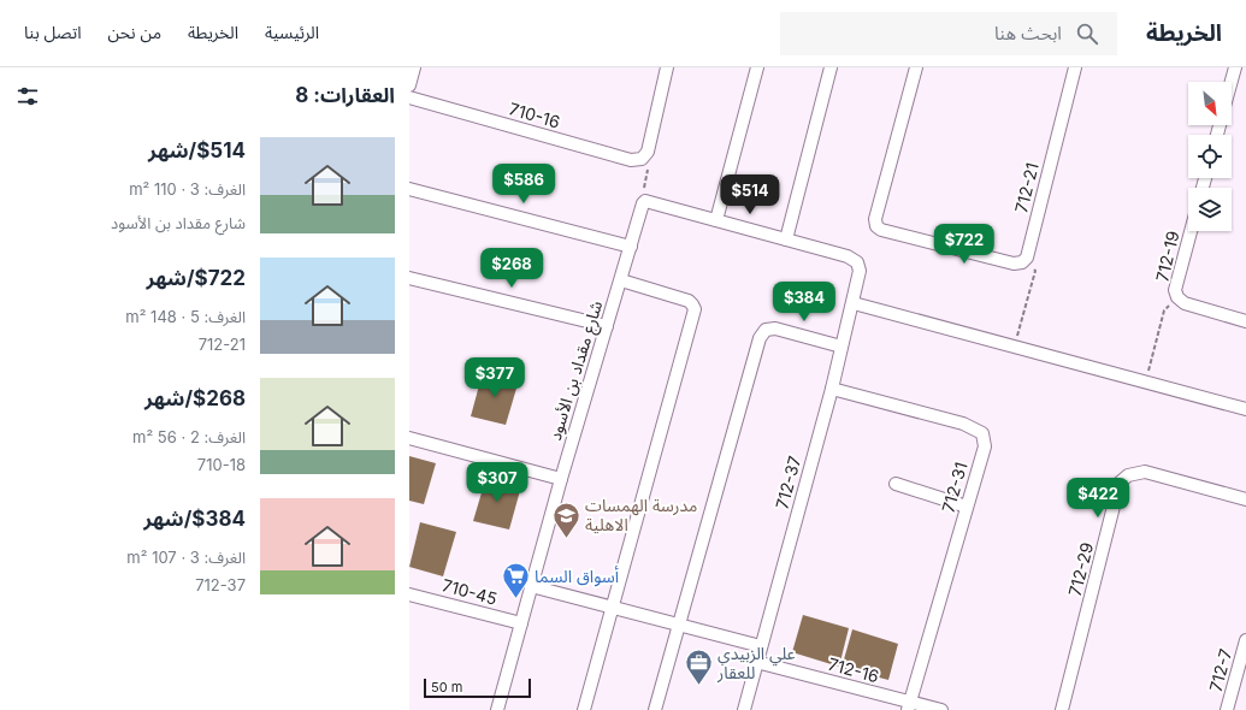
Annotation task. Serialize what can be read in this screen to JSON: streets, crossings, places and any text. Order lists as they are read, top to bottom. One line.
{"streets":{"street":["710-16","712-21","712-19","شارع مقداد بن الأسود","712-37","712-31","712-29","710-45","712-16","712-7"]},"crossings":[["شارع مقداد بن الأسود","710-45"],["712-37","712-31"],["712-37","712-16"],["712-31","712-16"]],"places":{"school or university":["مدرسة الهمسات الاهلية"],"supermarket":["أسواق السما"],"office":["علي الزبيدي للعقار"]},"scale_bar":"50 m","north":"bottom right","page":{"header":"الخريطة","search":"ابحث هنا","nav":["الرئيسية","الخريطة","من نحن","اتصل بنا"],"heading":"العقارات: 8","list":[{"name":"$514/شهر","note":"الغرف: 3 · 110 m² · شارع مقداد بن الأسود"},{"name":"$722/شهر","note":"الغرف: 5 · 148 m² · 712-21"},{"name":"$268/شهر","note":"الغرف: 2 · 56 m² · 710-18"},{"name":"$384/شهر","note":"الغرف: 3 · 107 m² · 712-37"}],"price":["$586","$514","$722","$268","$384","$377","$307","$422"],"scale":"50 m"}}
